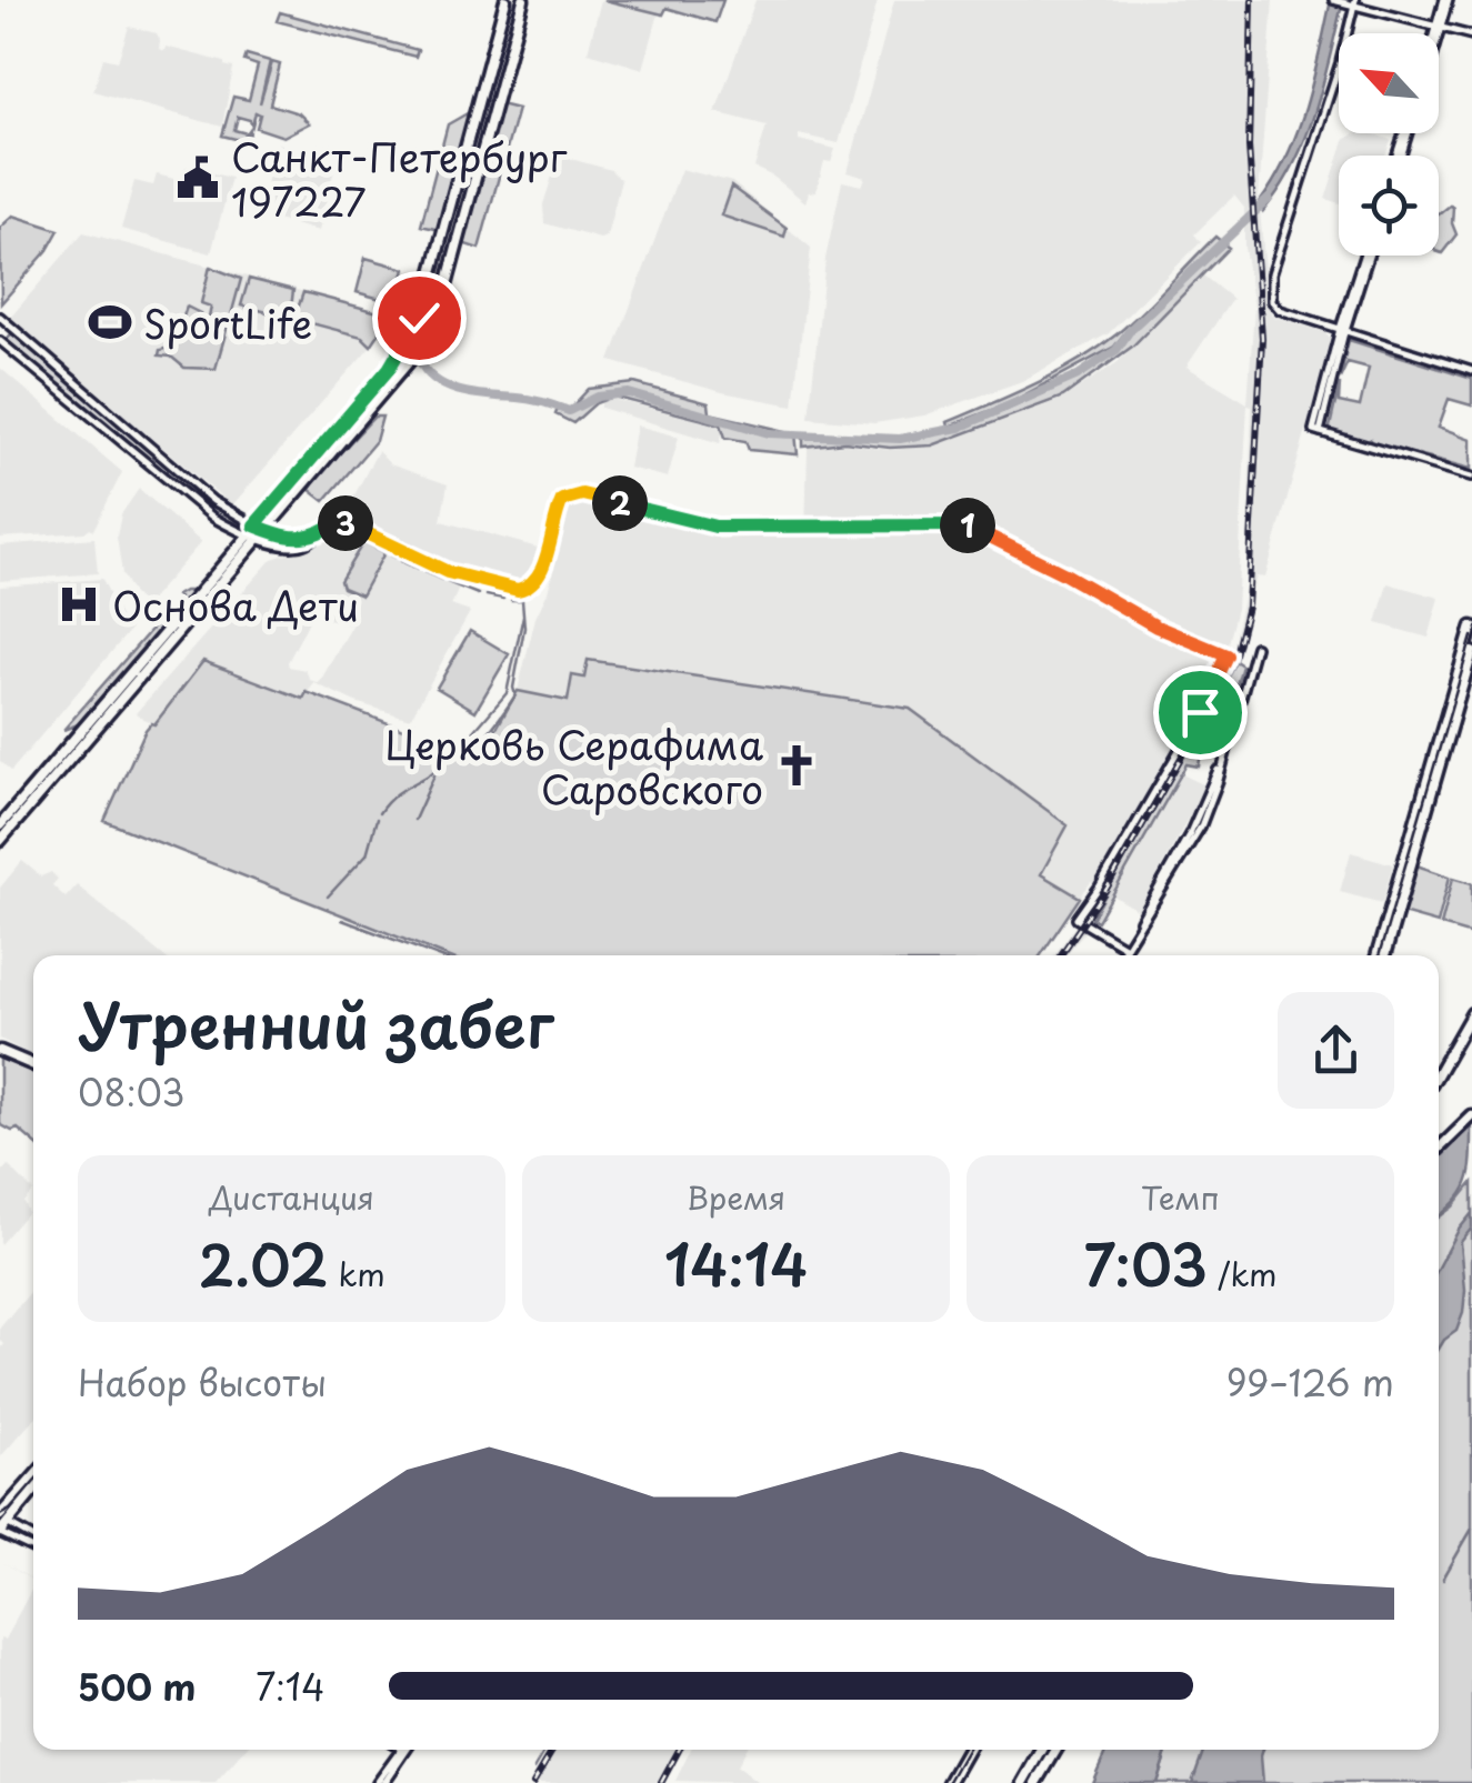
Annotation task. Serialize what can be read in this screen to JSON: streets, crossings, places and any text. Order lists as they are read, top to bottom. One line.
{"places":{"public building":["Санкт-Петербург 197227"],"sports":["SportLife"],"hospital":["Основа Дети"],"church":["Церковь Серафима Саровского"]},"north":"top left","page":{"pins":["2","3","1"],"heading":["Утренний забег","08:03"],"stats":[["Дистанция","2.02 km"],["Время","14:14"],["Темп","7:03 /km"]],"chart":["Набор высоты","99–126 m"],"list":[{"name":"500 m","note":"7:14"}]}}
